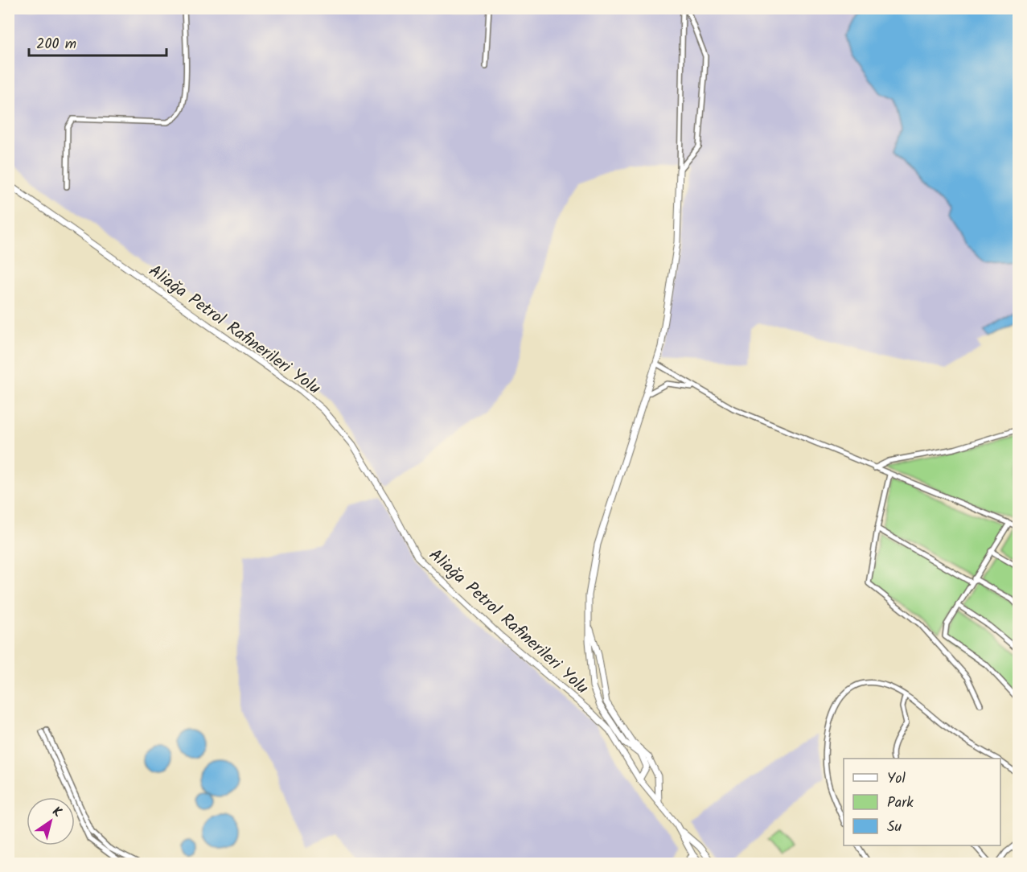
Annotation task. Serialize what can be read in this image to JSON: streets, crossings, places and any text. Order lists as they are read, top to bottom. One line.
{"streets":{"street":["Aliağa Petrol Rafinerileri Yolu"]},"legend":["Yol","Park","Su"],"scale_bar":"200 m","north":"top right"}
